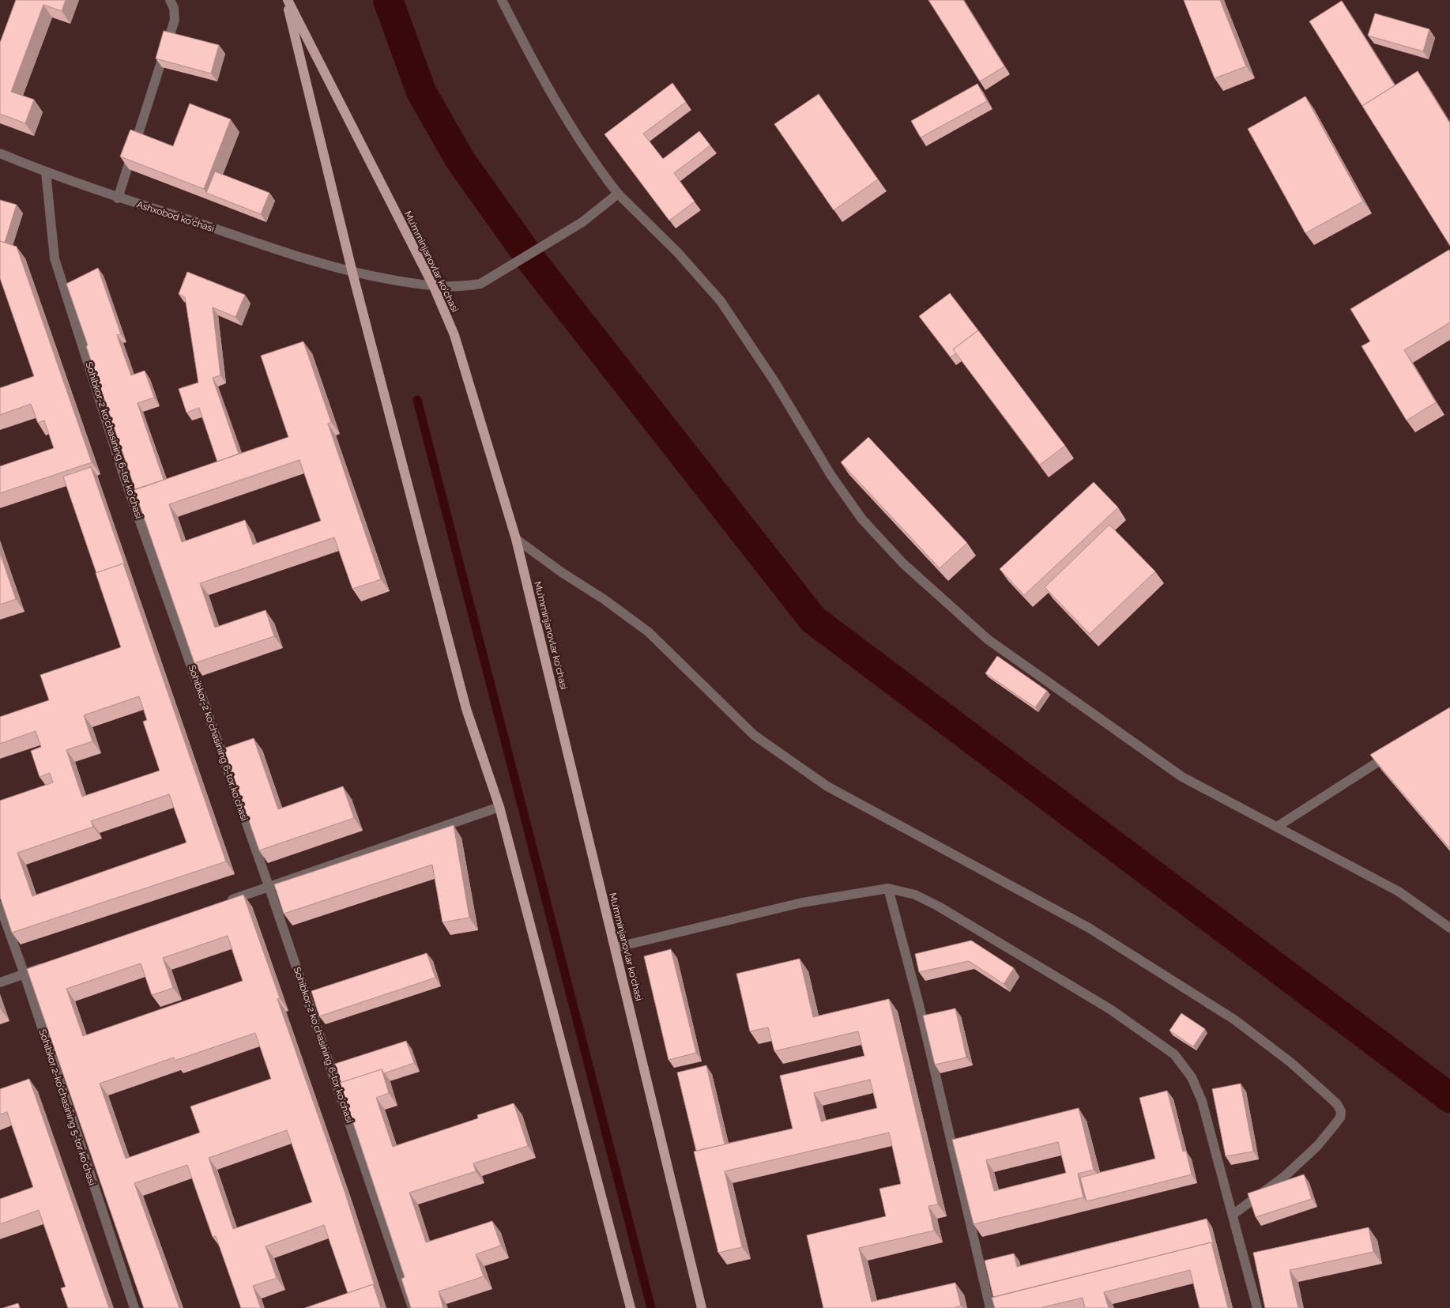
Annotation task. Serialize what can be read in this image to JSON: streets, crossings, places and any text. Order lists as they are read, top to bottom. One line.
{"streets":{"main road":["Mu’mminjanovlar ko‘chasi"],"street":["Ashxobod ko'chasi","Sohibkor-2 ko‘chasining 6-tor ko‘chasi","Sohibkor 2-ko‘chasining 5-tor ko‘chasi"]},"crossings":[["Ashxobod ko'chasi","Mu’mminjanovlar ko‘chasi"],["Ashxobod ko'chasi","Sohibkor-2 ko‘chasining 6-tor ko‘chasi"]]}
